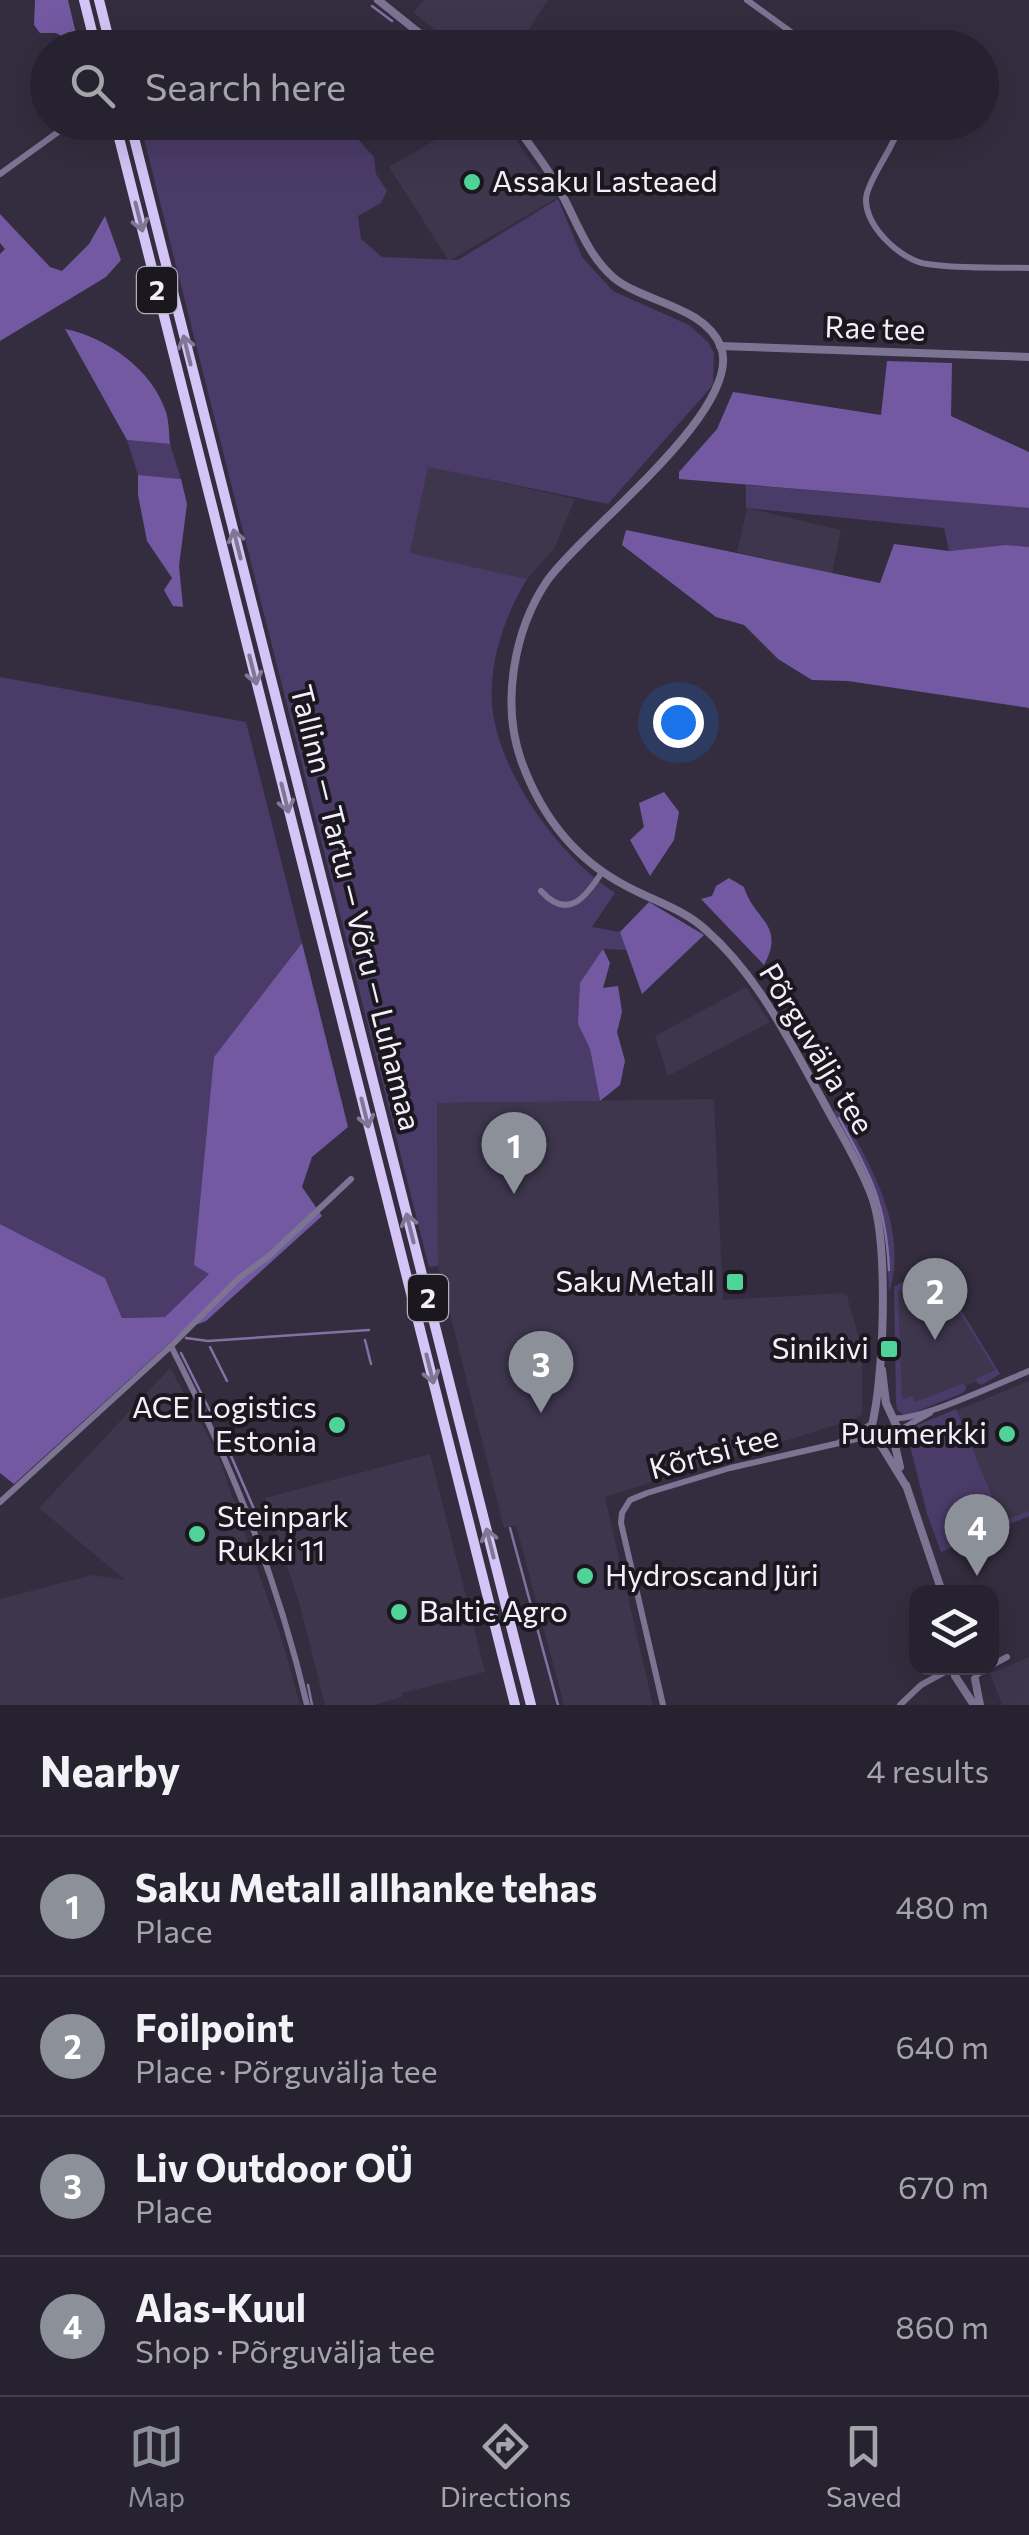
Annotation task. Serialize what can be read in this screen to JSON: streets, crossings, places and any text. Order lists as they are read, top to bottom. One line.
{"streets":{"highway":["2","Tallinn — Tartu — Võru — Luhamaa"],"street":["Rae tee","Põrguvälja tee","Kõrtsi tee"]},"crossings":[["Rae tee","Põrguvälja tee"],["Põrguvälja tee","Kõrtsi tee"]],"places":{"other":["Assaku Lasteaed","ACE Logistics Estonia","Puumerkki","Steinpark Rukki 11","Hydroscand Jüri","Baltic Agro"],"transit":["Saku Metall","Sinikivi"]},"page":{"search":"Search here","pins":["1","2","3","4"],"heading":["Nearby","4 results"],"list":[{"mark":"1","name":"Saku Metall allhanke tehas","note":"Place","value":"480 m"},{"mark":"2","name":"Foilpoint","note":"Place · Põrguvälja tee","value":"640 m"},{"mark":"3","name":"Liv Outdoor OÜ","note":"Place","value":"670 m"},{"mark":"4","name":"Alas-Kuul","note":"Shop · Põrguvälja tee","value":"860 m"}],"nav":["Map","Directions","Saved"]}}
